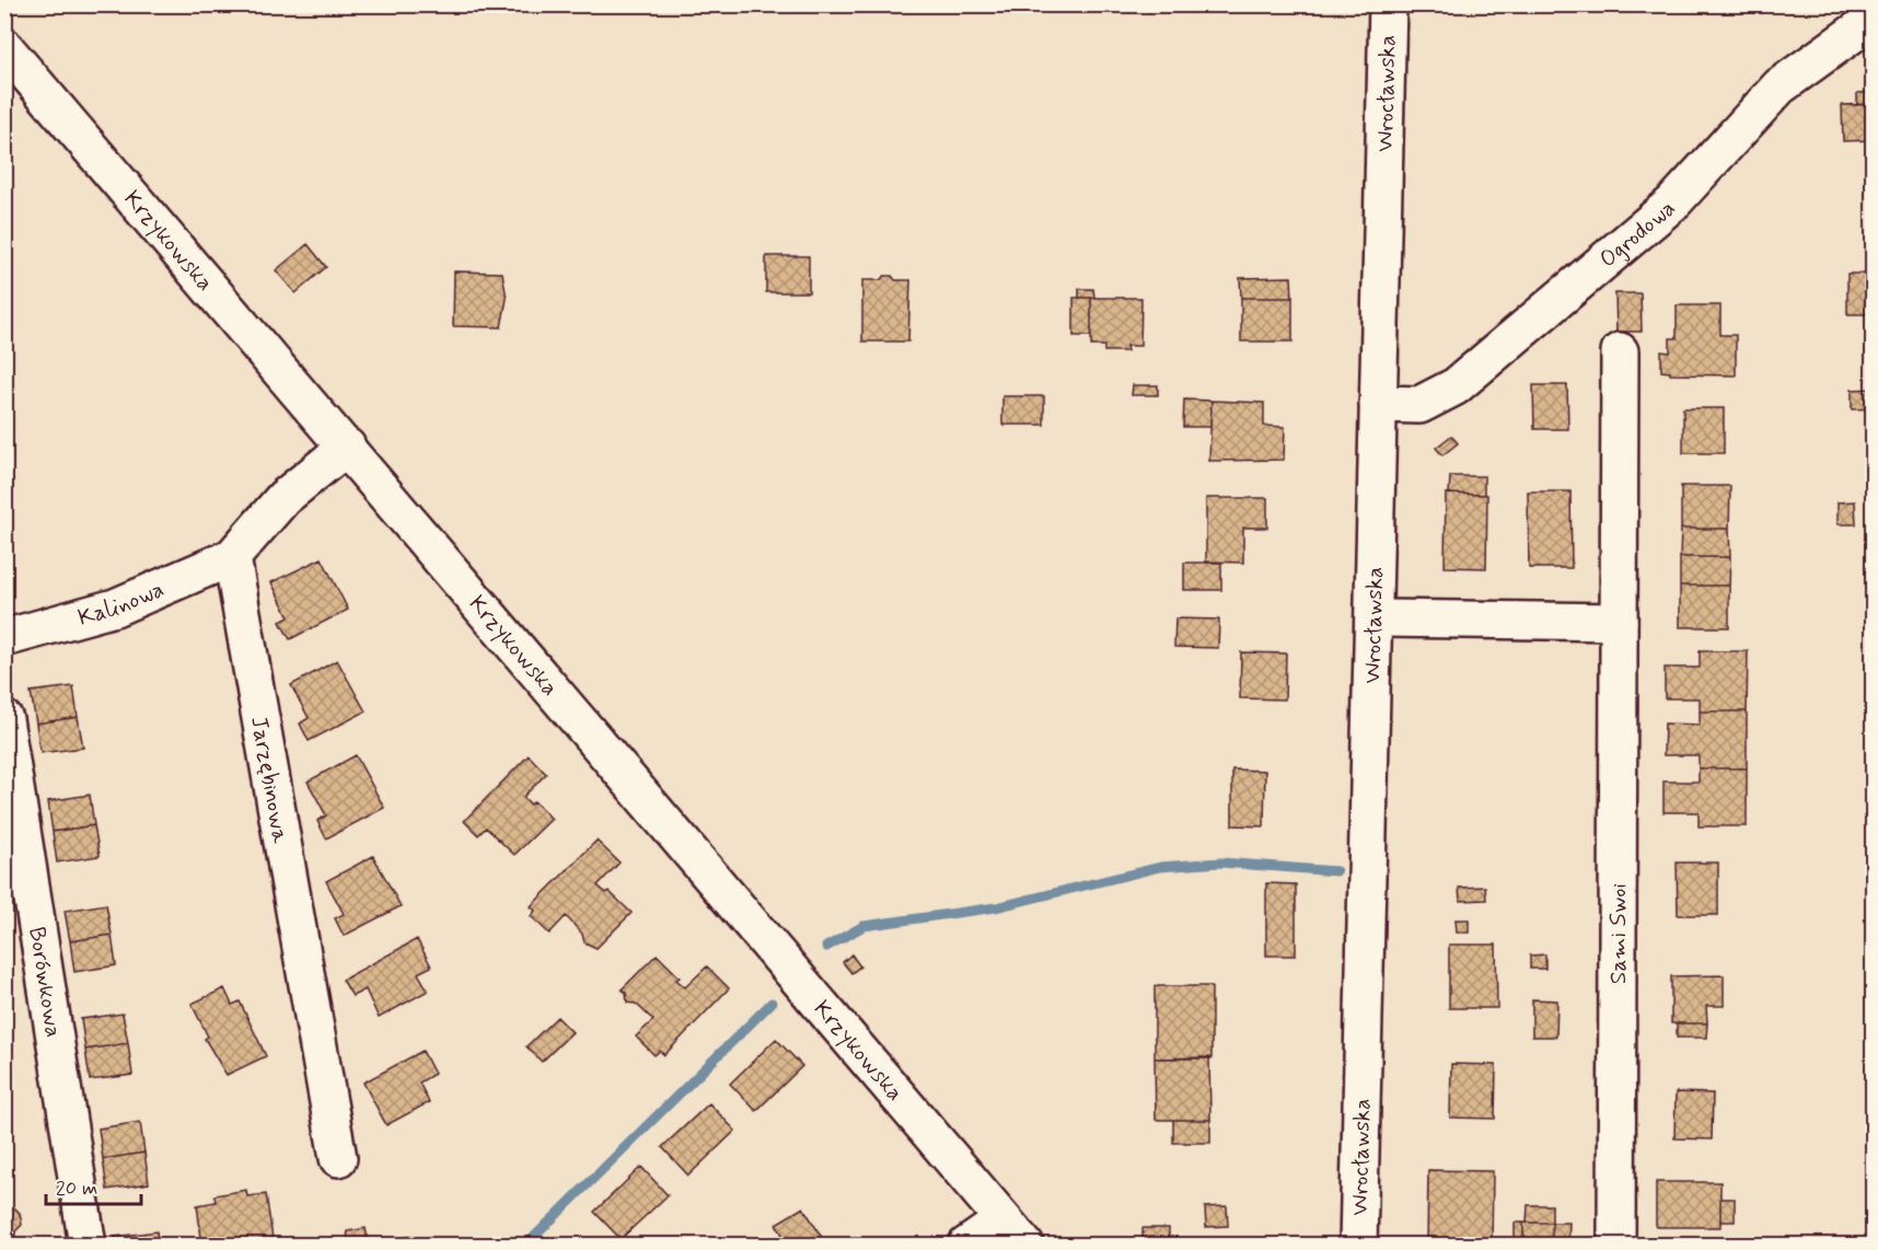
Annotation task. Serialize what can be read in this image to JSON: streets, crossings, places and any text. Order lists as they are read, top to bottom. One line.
{"streets":{"street":["Wrocławska","Ogrodowa","Krzykowska","Kalinowa","Jarzębinowa","Sami Swoi","Borówkowa"]},"crossings":[["Wrocławska","Ogrodowa"],["Kalinowa","Jarzębinowa"]],"scale_bar":"20 m"}
